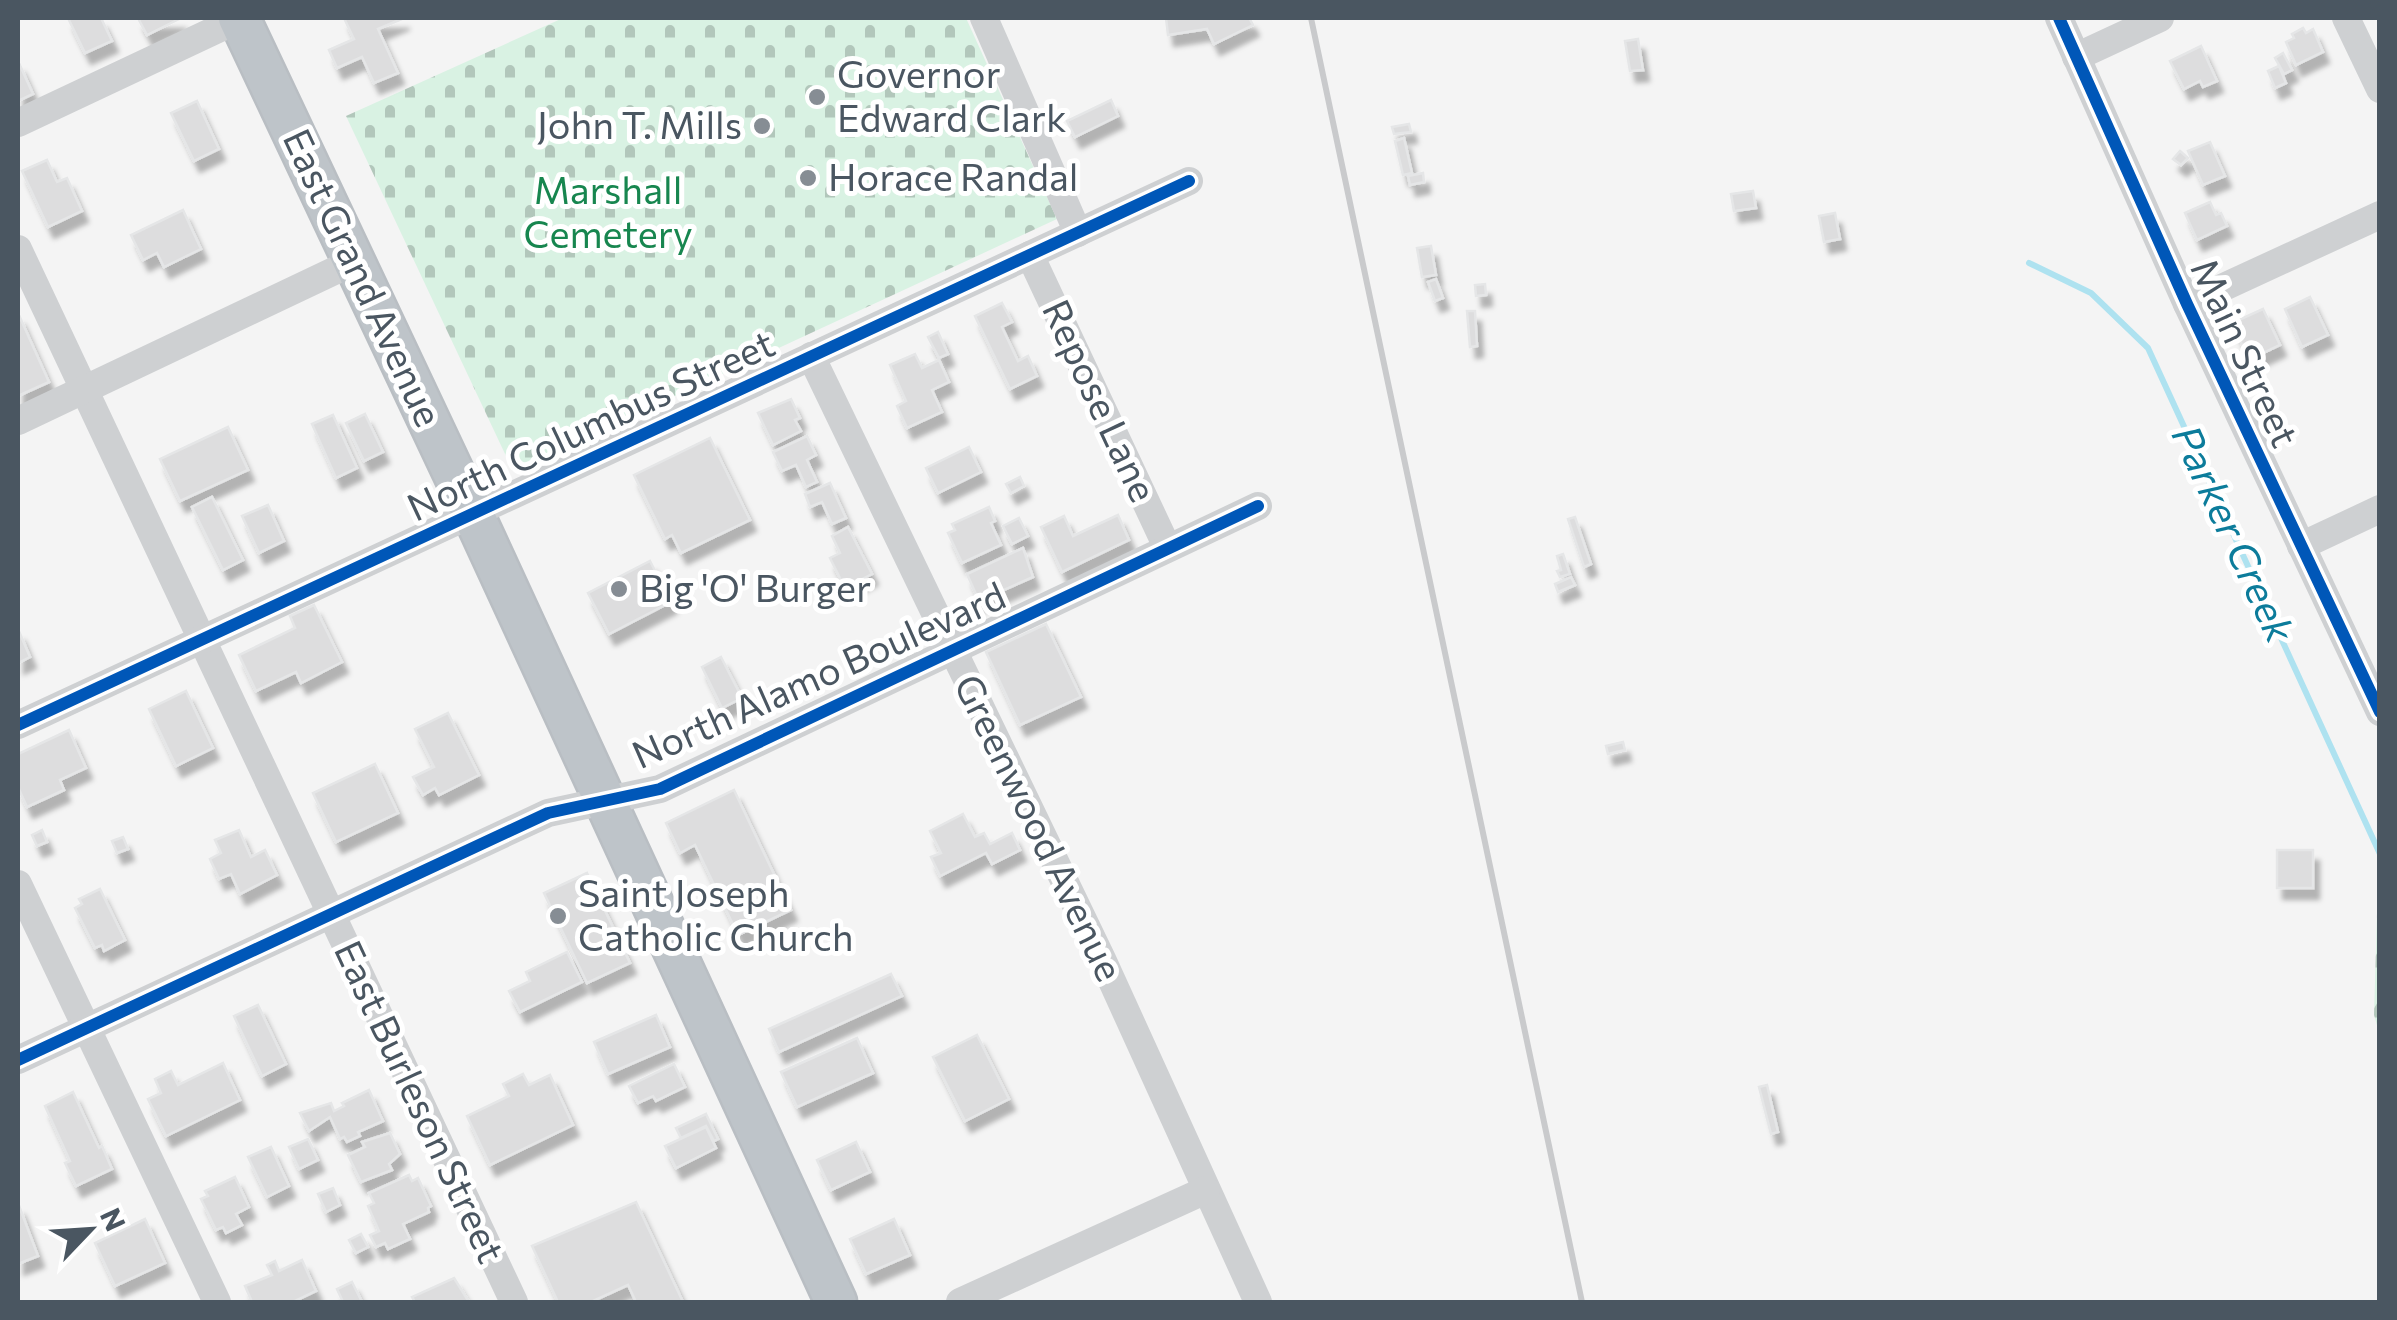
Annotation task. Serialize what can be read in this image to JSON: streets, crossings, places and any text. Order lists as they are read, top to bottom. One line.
{"streets":{"highway":["East Grand Avenue"],"street":["Main Street","Repose Lane","North Columbus Street","North Alamo Boulevard","Greenwood Avenue","East Burleson Street"]},"crossings":[["East Grand Avenue","North Columbus Street"],["East Grand Avenue","North Alamo Boulevard"],["Repose Lane","North Columbus Street"],["Repose Lane","North Alamo Boulevard"],["North Columbus Street","Greenwood Avenue"],["North Columbus Street","East Burleson Street"],["North Alamo Boulevard","Greenwood Avenue"],["North Alamo Boulevard","East Burleson Street"]],"water":["Parker Creek"],"parks":["Marshall Cemetery"],"places":["Governor Edward Clark","John T. Mills","Horace Randal","Big 'O' Burger","Saint Joseph Catholic Church"],"north":"top right"}
